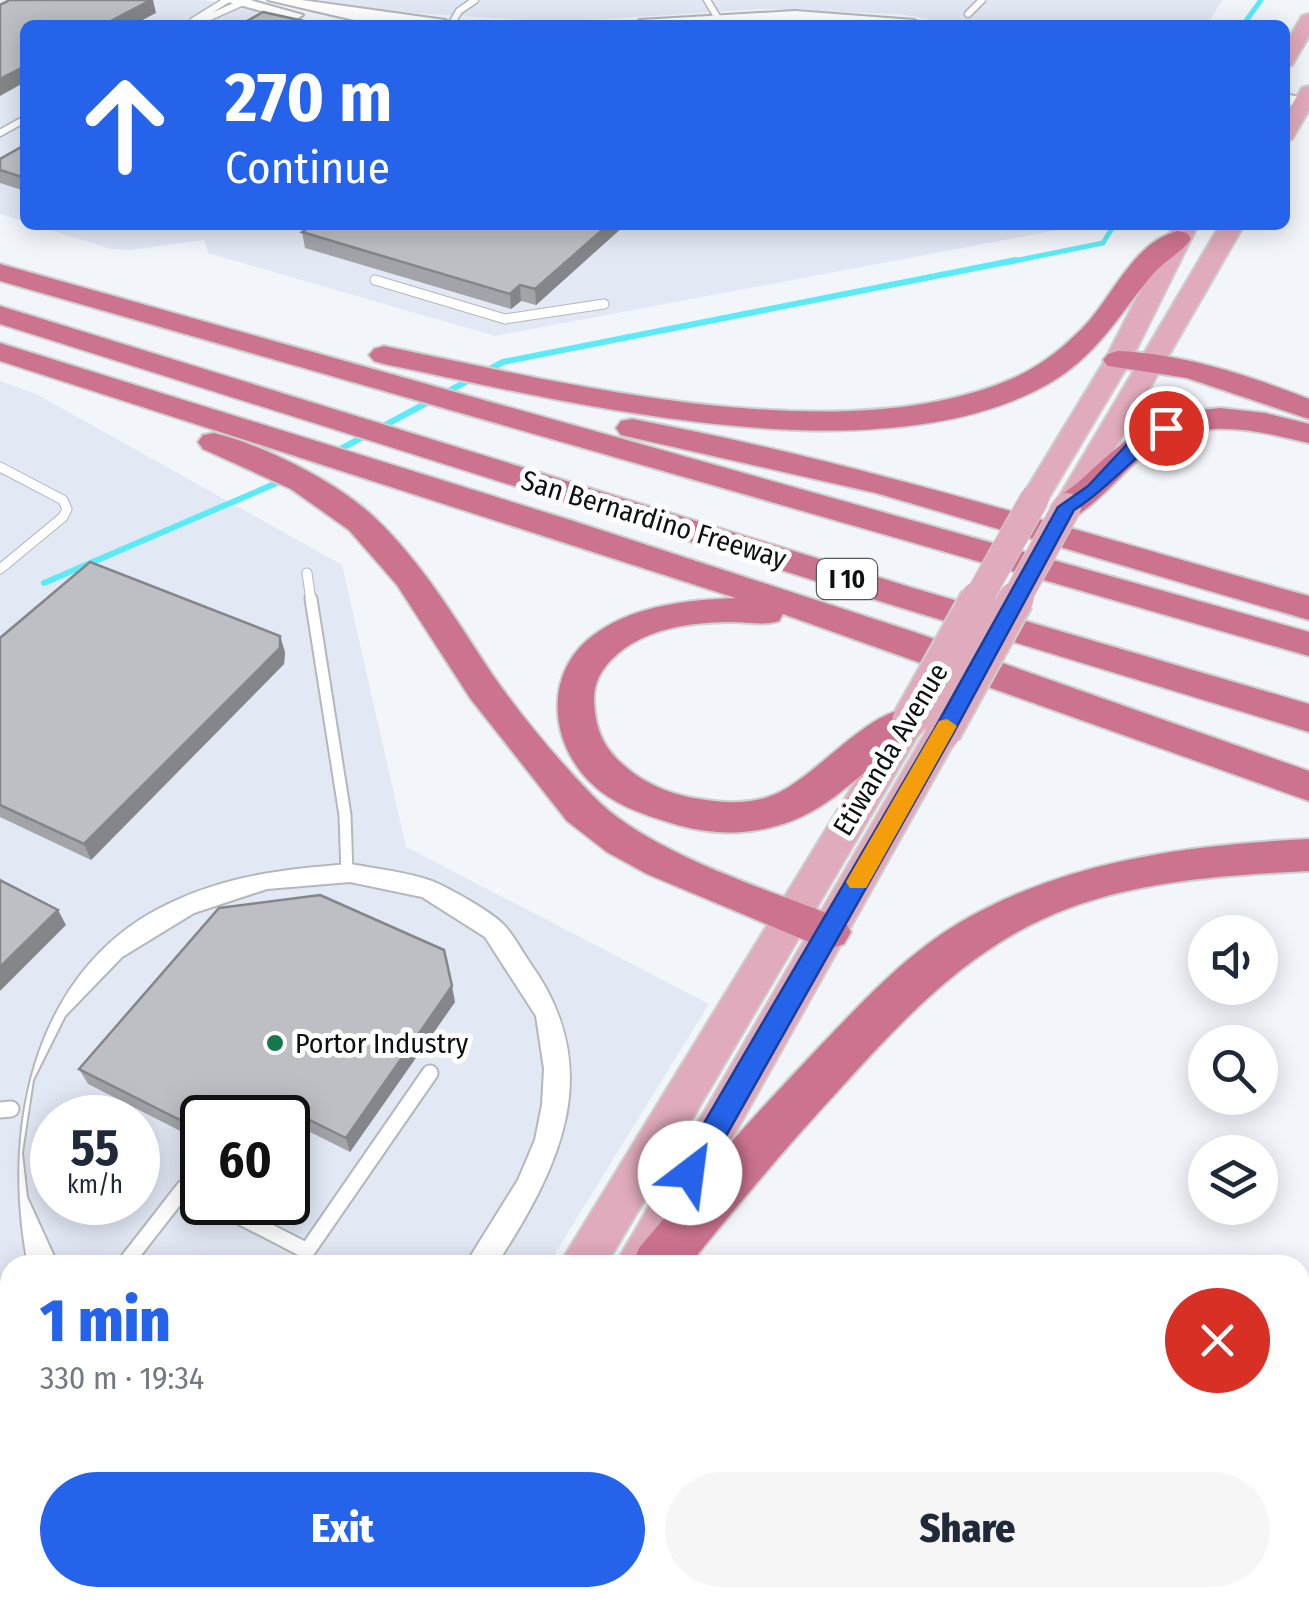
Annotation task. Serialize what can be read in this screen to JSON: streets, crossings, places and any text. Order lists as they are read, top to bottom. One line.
{"streets":{"highway":["San Bernardino Freeway","I 10"],"main road":["Etiwanda Avenue"]},"places":["Portor Industry"],"page":{"turn":["270 m","Continue"],"speed":"55 km/h","limit":"60","heading":["1 min","330 m · 19:34"],"buttons":["Exit","Share"]}}
